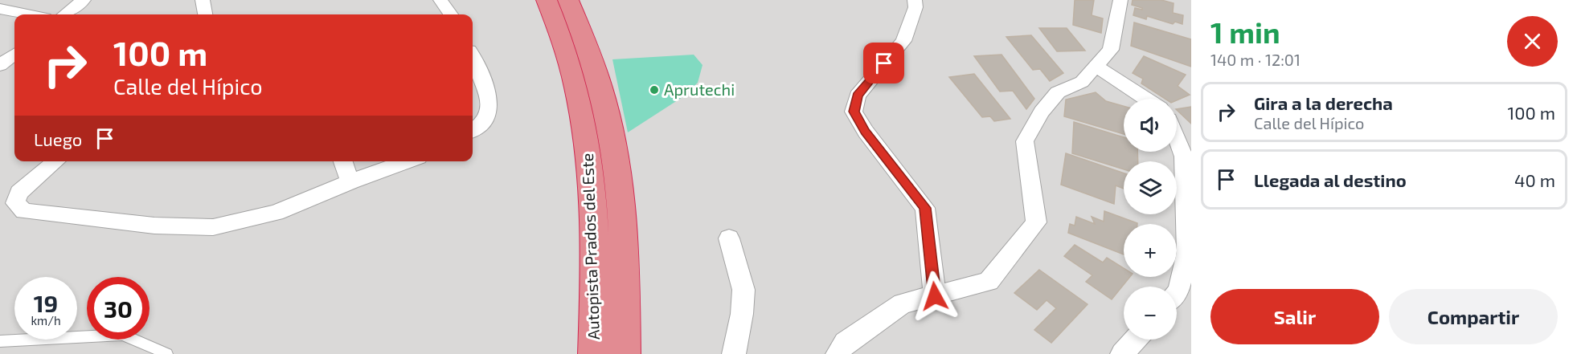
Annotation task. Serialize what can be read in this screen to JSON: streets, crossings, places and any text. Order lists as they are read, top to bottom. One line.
{"streets":{"highway":["Autopista Prados del Este"]},"places":["Aprutechi"],"page":{"heading":["1 min","140 m · 12:01"],"turn":["100 m","Calle del Hípico"],"list":[{"name":"Gira a la derecha","note":"Calle del Hípico","value":"100 m"},{"name":"Llegada al destino","value":"40 m"}],"map_buttons":["+","−"],"then":"Luego","speed":"19 km/h","limit":"30","buttons":["Salir","Compartir"]}}
